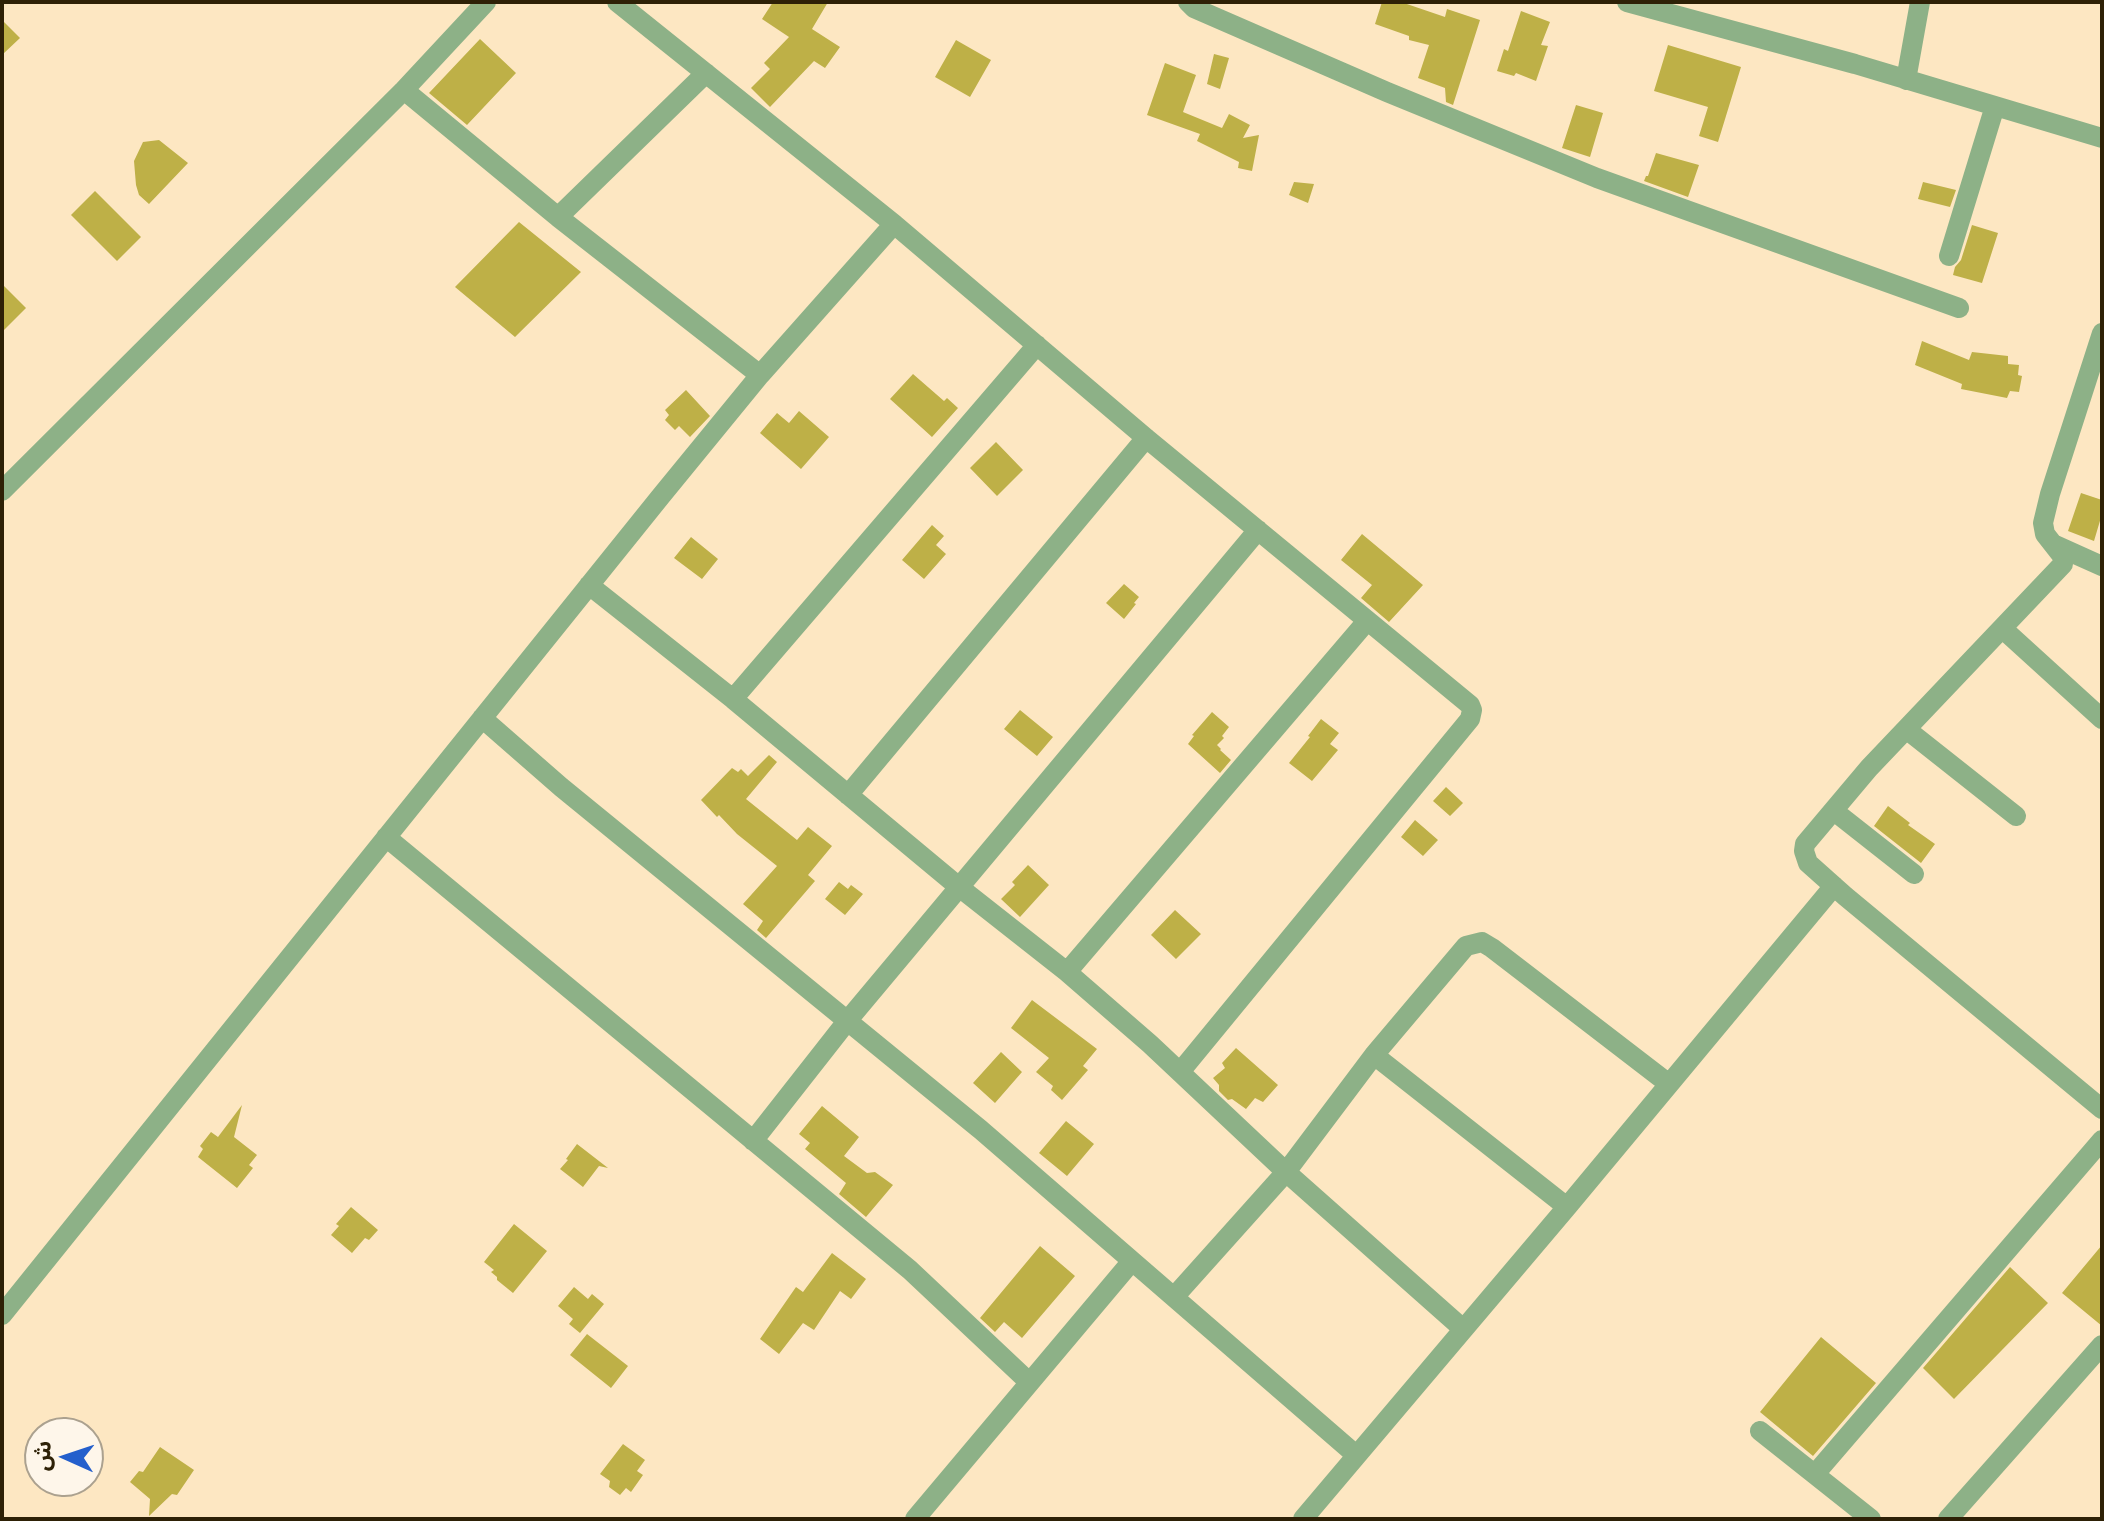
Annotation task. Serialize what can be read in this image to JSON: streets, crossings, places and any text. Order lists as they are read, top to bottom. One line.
{"north":"left"}
